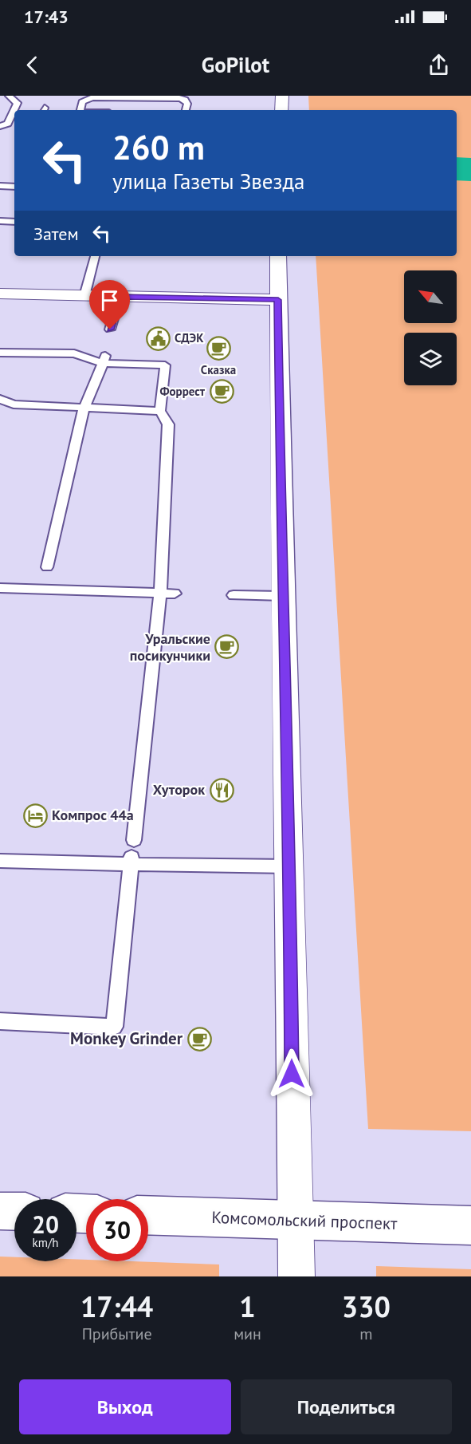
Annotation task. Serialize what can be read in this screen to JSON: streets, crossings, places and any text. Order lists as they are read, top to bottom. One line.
{"streets":{"main road":["Комсомольский проспект"]},"places":{"public building":["СДЭК"],"cafe":["Сказка","Форрест","Уральские посикунчики","Monkey Grinder"],"restaurant":["Хуторок"],"hotel":["Компрос 44а"]},"north":"top left","page":{"status":"17:43","header":"GoPilot","turn":["260 m","улица Газеты Звезда"],"then":"Затем","speed":"20 km/h","limit":"30","eta":["17:44","Прибытие","1","мин","330","m"],"buttons":["Выход","Поделиться"]}}
